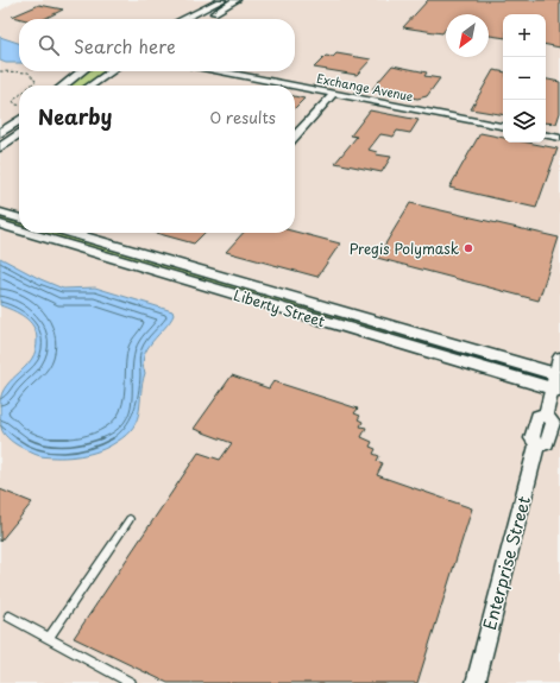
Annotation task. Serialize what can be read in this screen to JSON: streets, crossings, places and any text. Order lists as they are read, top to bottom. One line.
{"streets":{"street":["Exchange Avenue","Liberty Street","Enterprise Street"]},"crossings":[["Liberty Street","Enterprise Street"]],"places":["Pregis Polymask"],"north":"bottom left","page":{"map_buttons":["+","−"],"search":"Search here","heading":["Nearby","0 results"]}}
